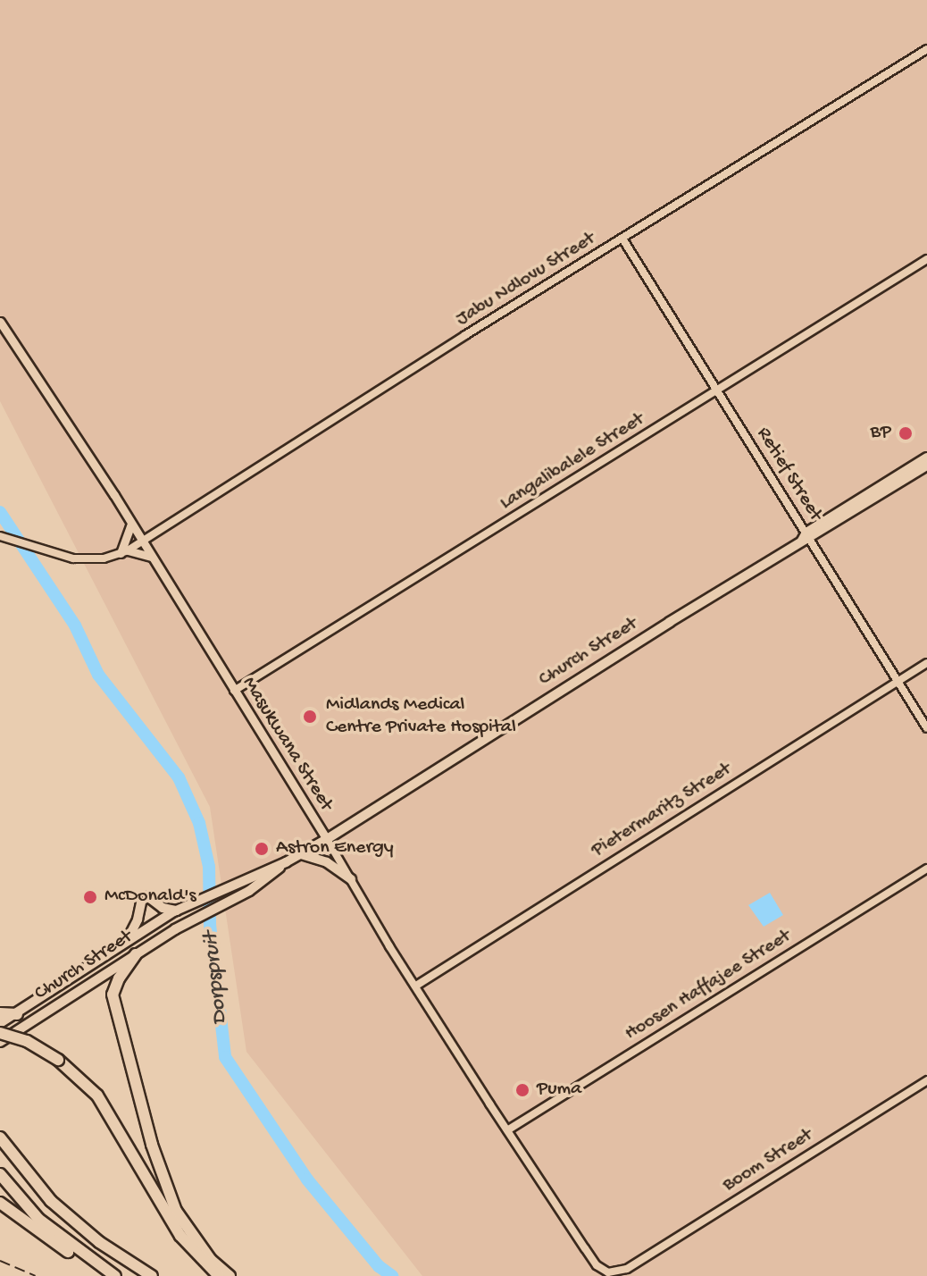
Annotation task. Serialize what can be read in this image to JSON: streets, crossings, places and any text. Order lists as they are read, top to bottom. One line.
{"streets":{"main road":["Church Street","Masukwana Street"],"street":["Jabu Ndlovu Street","Langalibalele Street","Retief Street","Pietermaritz Street","Hoosen Haffajee Street","Boom Street"]},"crossings":[["Jabu Ndlovu Street","Retief Street"],["Jabu Ndlovu Street","Masukwana Street"],["Langalibalele Street","Retief Street"],["Langalibalele Street","Masukwana Street"],["Retief Street","Church Street"],["Retief Street","Pietermaritz Street"],["Church Street","Masukwana Street"],["Masukwana Street","Pietermaritz Street"],["Masukwana Street","Hoosen Haffajee Street"],["Masukwana Street","Boom Street"]],"water":["Dorpspruit"],"places":["BP","Midlands Medical Centre Private Hospital","Astron Energy","McDonald's","Puma"]}
